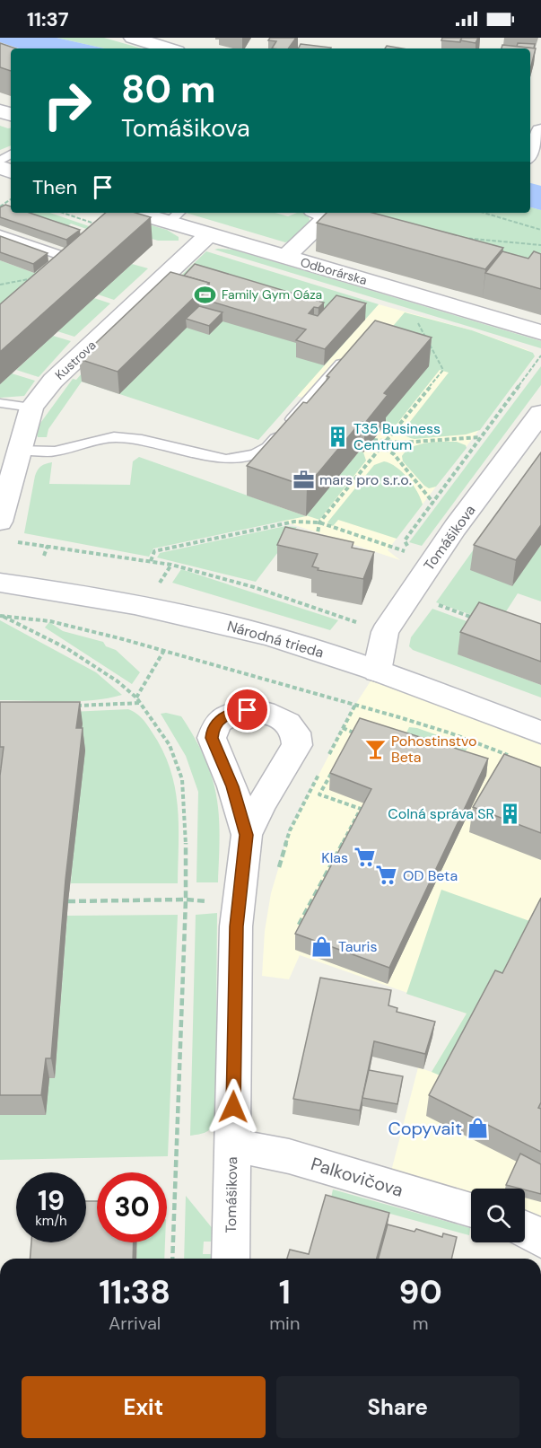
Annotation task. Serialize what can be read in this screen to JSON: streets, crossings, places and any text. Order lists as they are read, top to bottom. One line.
{"streets":{"street":["Odborárska","Kustrova","Tomášikova","Národná trieda","Palkovičova"]},"crossings":[["Odborárska","Kustrova"],["Tomášikova","Národná trieda"],["Tomášikova","Palkovičova"]],"places":{"sports":["Family Gym Oáza"],"building":["T35 Business Centrum","Colná správa SR"],"office":["mars pro s.r.o."],"bar":["Pohostinstvo Beta"],"supermarket":["Klas","OD Beta"],"shop":["Tauris","Copyvait"]},"page":{"status":"11:37","turn":["80 m","Tomášikova"],"then":"Then","speed":"19 km/h","limit":"30","eta":["11:38","Arrival","1","min","90","m"],"buttons":["Exit","Share"]}}
